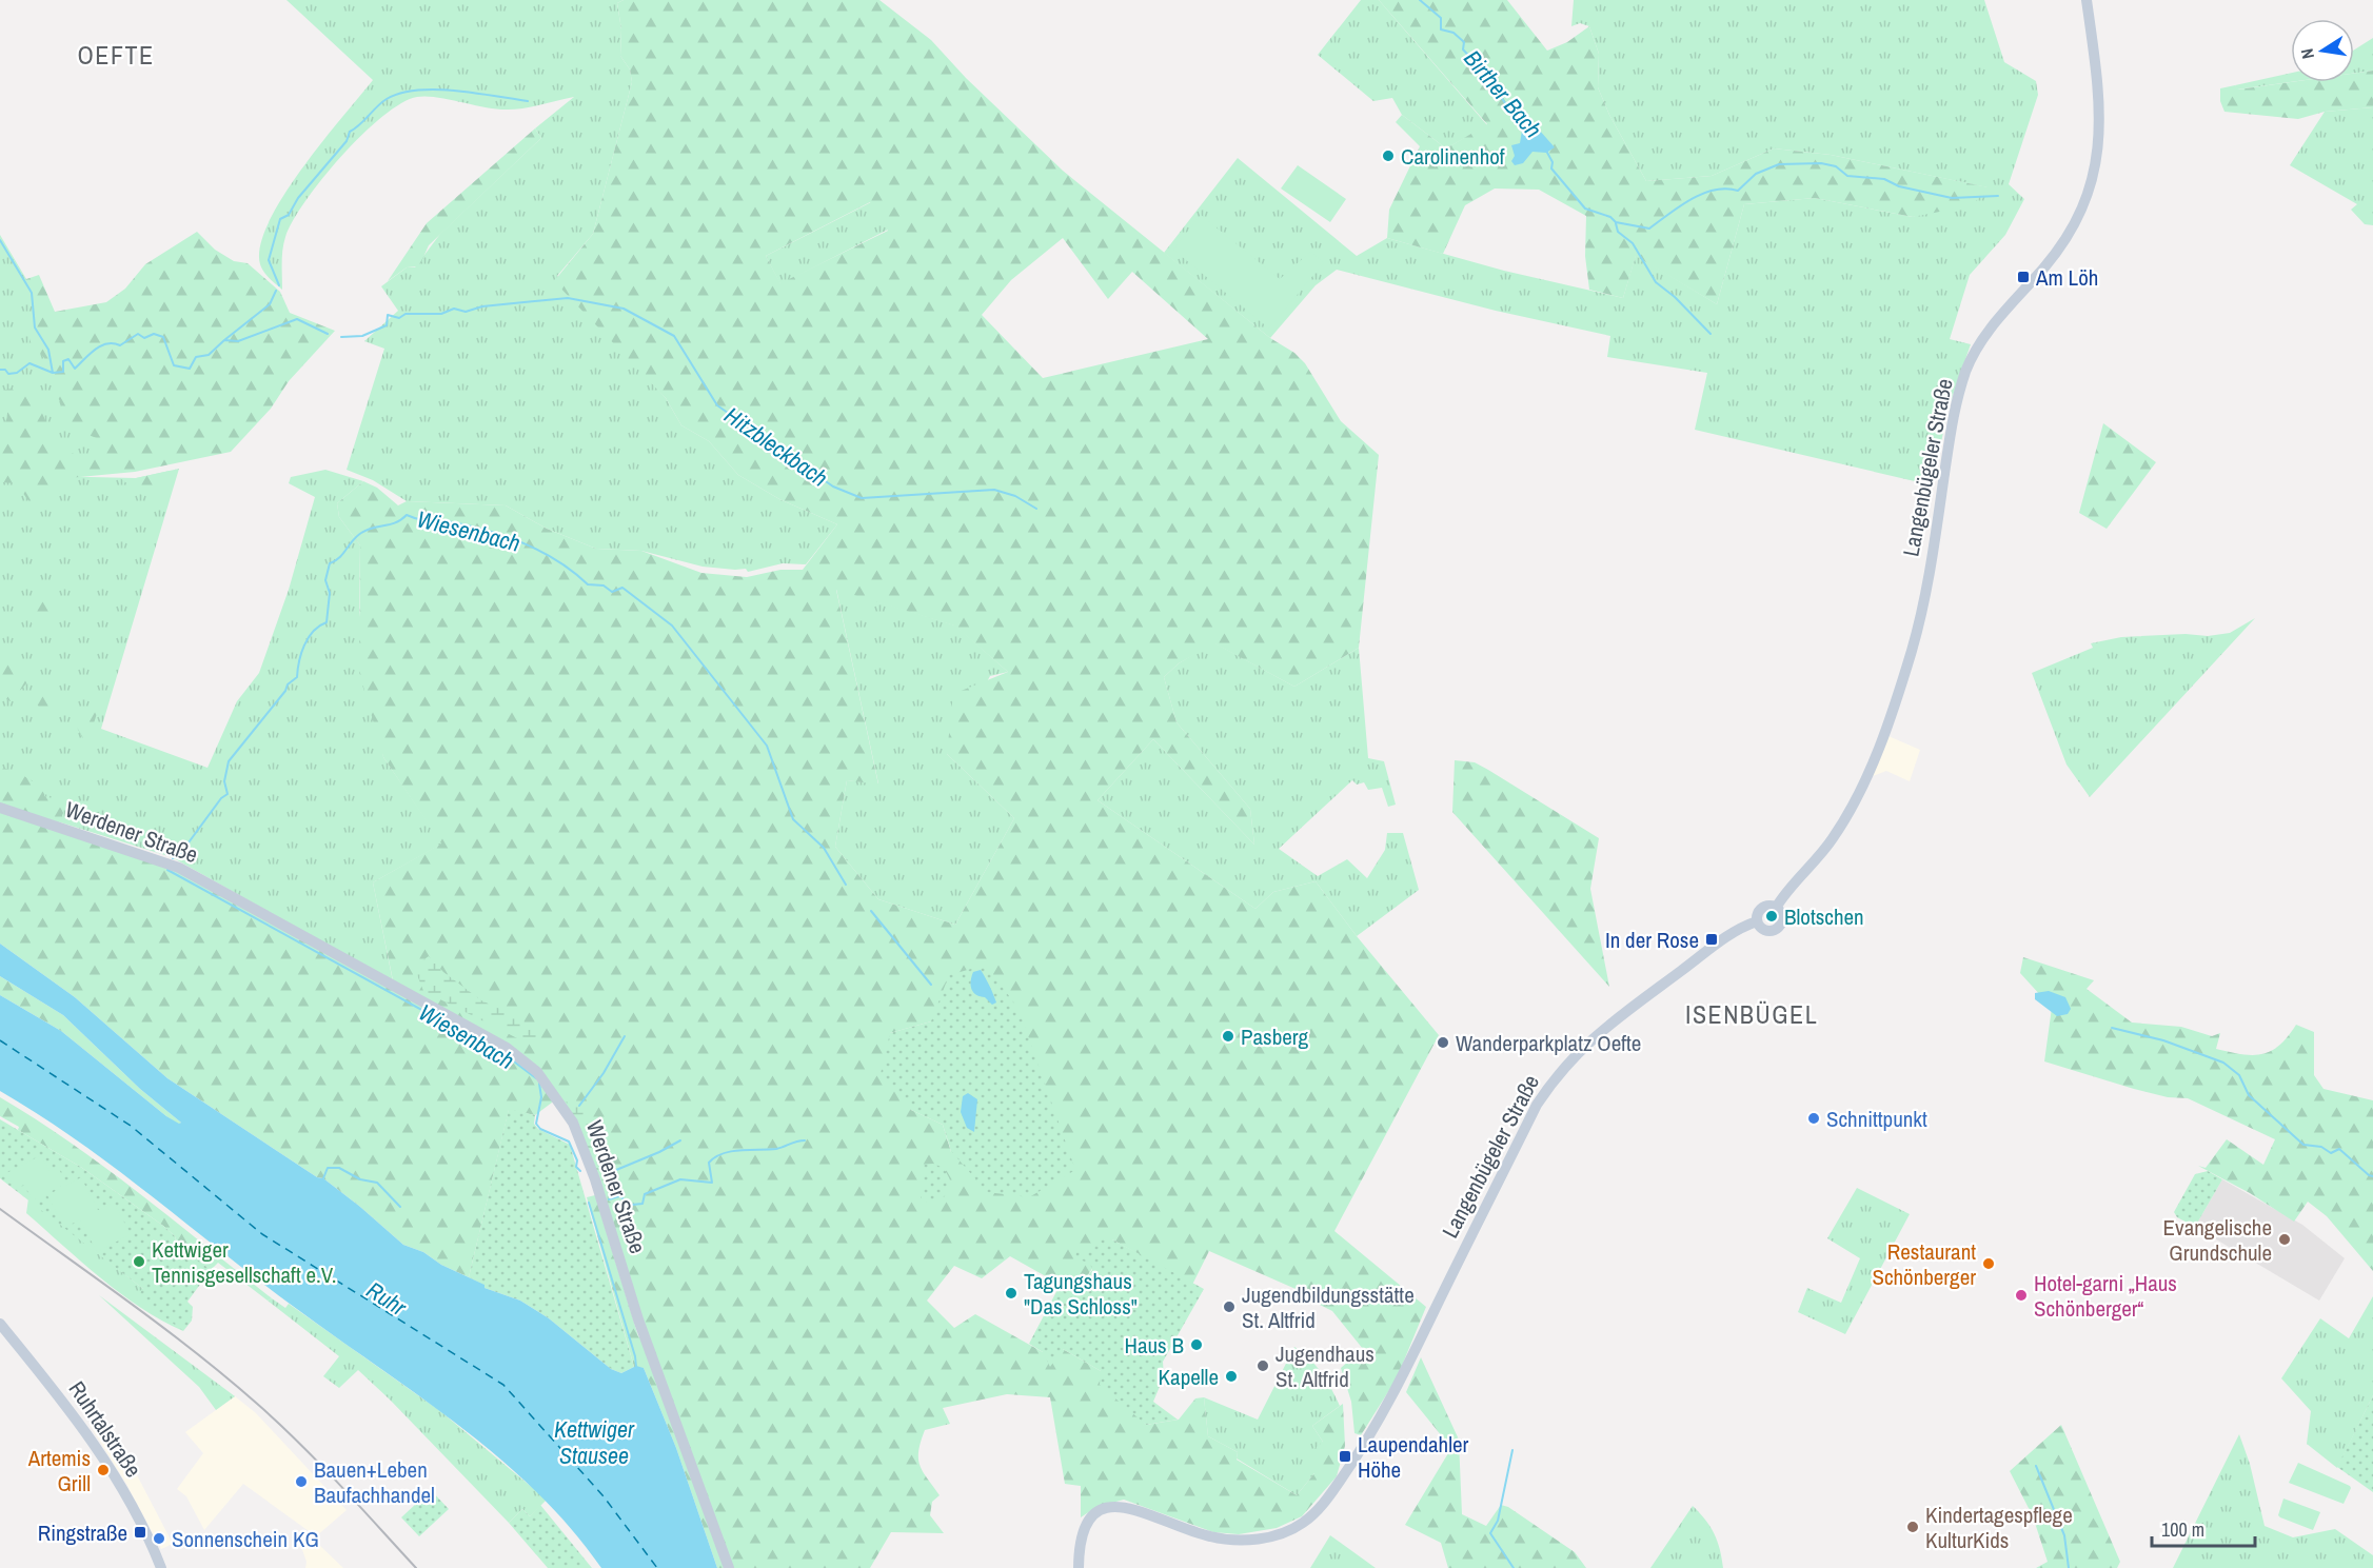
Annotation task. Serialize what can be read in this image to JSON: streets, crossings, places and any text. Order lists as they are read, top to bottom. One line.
{"streets":{"main road":["Langenbügeler Straße","Werdener Straße","Ruhrtalstraße"]},"districts":["OEFTE","ISENBÜGEL"],"water":["Birther Bach","Hitzbleckbach","Wiesenbach","Ruhr","Kettwiger Stausee"],"places":{"other":["Carolinenhof","Blotschen","Pasberg","Wanderparkplatz Oefte","Schnittpunkt","Evangelische Grundschule","Kettwiger Tennisgesellschaft e.V.","Restaurant Schönberger","Tagungshaus \"Das Schloss\"","Hotel-garni „Haus Schönberger“","Jugendbildungsstätte St. Altfrid","Haus B","Jugendhaus St. Altfrid","Kapelle","Artemis Grill","Bauen+Leben Baufachhandel","Kindertagespflege KulturKids","Sonnenschein KG"],"transit":["Am Löh","In der Rose","Laupendahler Höhe","Ringstraße"]},"scale_bar":"100 m","north":"left"}
